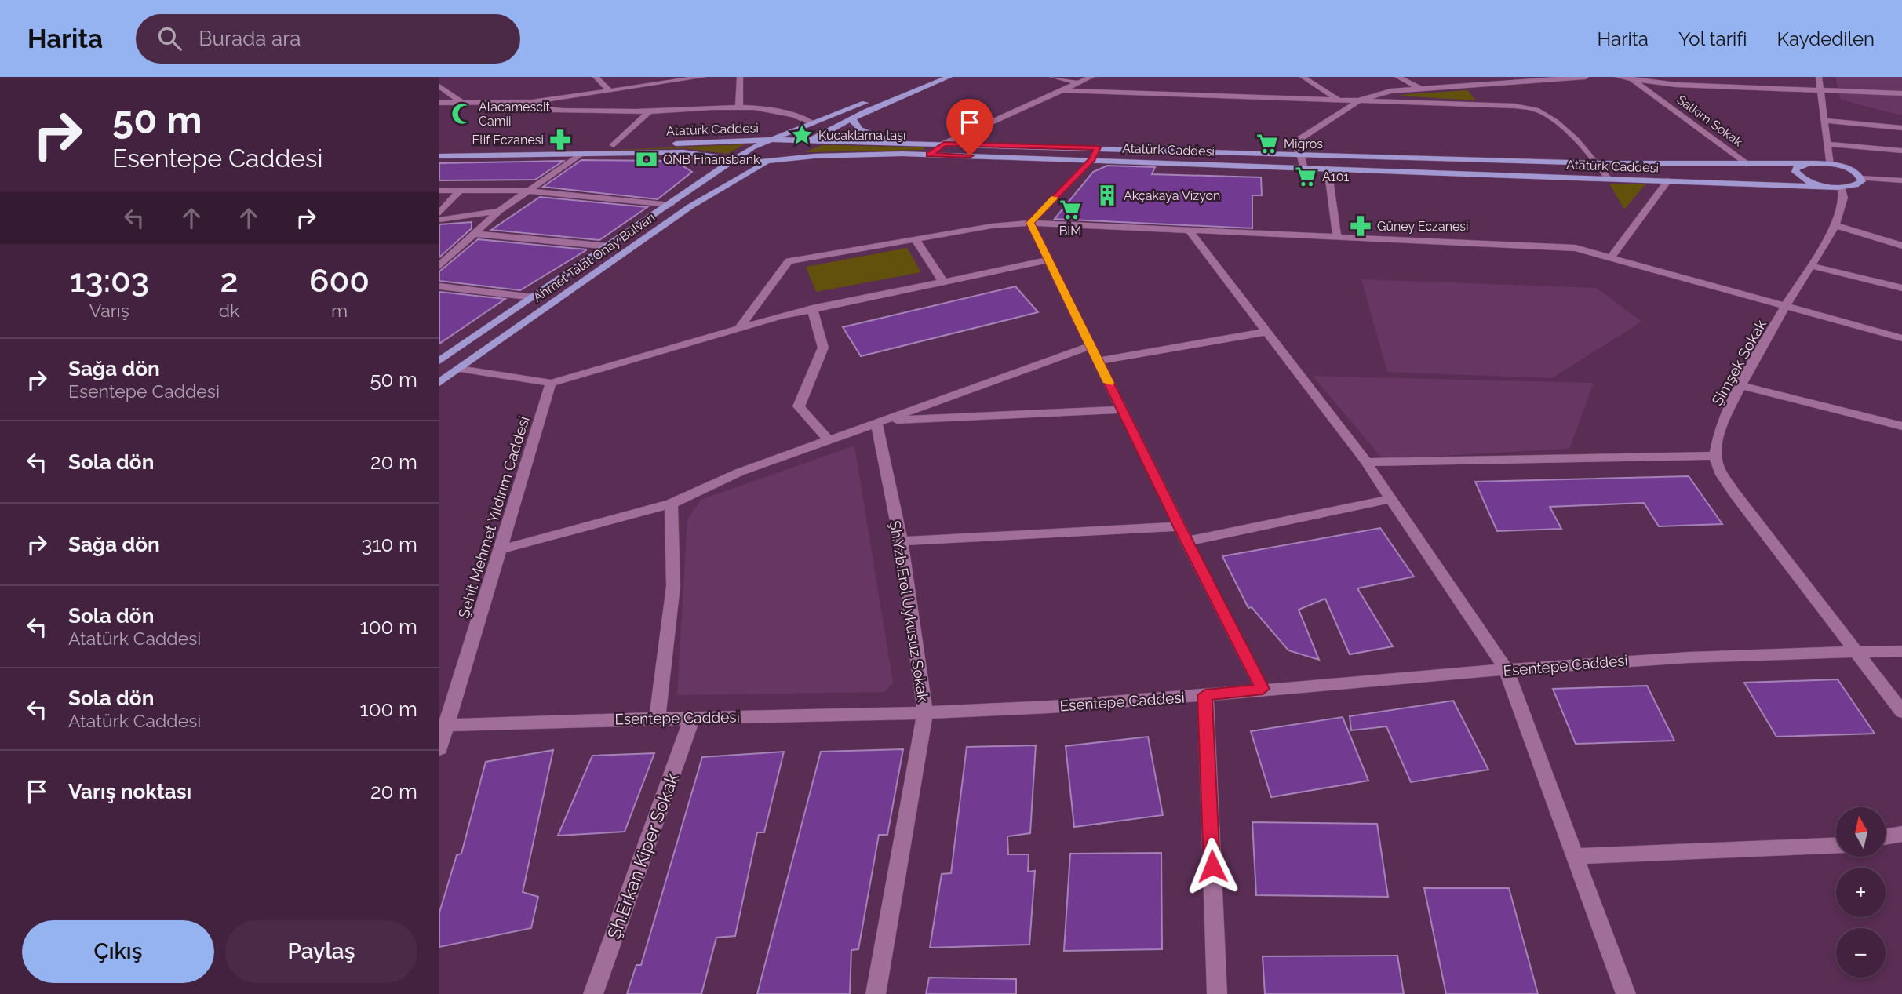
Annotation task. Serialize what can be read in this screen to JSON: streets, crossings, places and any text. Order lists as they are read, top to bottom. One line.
{"streets":{"main road":["Atatürk Caddesi","Ahmet Talat Onay Bulvarı"],"street":["Salkım Sokak","Şimşek Sokak","Şehit Mehmet Yıldırım Caddesi","Şh.Yzb.Erol Uykusuz Sokak","Esentepe Caddesi","Şh.Erkan Kiper Sokak"]},"crossings":[["Salkım Sokak","Atatürk Caddesi"],["Atatürk Caddesi","Ahmet Talat Onay Bulvarı"],["Atatürk Caddesi","Şimşek Sokak"],["Şehit Mehmet Yıldırım Caddesi","Esentepe Caddesi"],["Şh.Yzb.Erol Uykusuz Sokak","Esentepe Caddesi"],["Esentepe Caddesi","Şh.Erkan Kiper Sokak"]],"places":{"mosque":["Alacamescit Camii"],"place":["Kucaklama taşı"],"pharmacy":["Elif Eczanesi","Güney Eczanesi"],"supermarket":["Migros","A101","BİM"],"bank":["QNB Finansbank"],"building":["Akçakaya Vizyon"]},"north":"top","page":{"header":"Harita","search":"Burada ara","nav":["Harita","Yol tarifi","Kaydedilen"],"turn":["50 m","Esentepe Caddesi"],"eta":["13:03","Varış","2","dk","600","m"],"list":[{"name":"Sağa dön","note":"Esentepe Caddesi","value":"50 m"},{"name":"Sola dön","value":"20 m"},{"name":"Sağa dön","value":"310 m"},{"name":"Sola dön","note":"Atatürk Caddesi","value":"100 m"},{"name":"Sola dön","note":"Atatürk Caddesi","value":"100 m"},{"name":"Varış noktası","value":"20 m"}],"map_buttons":["+","−"],"buttons":["Çıkış","Paylaş"]}}
